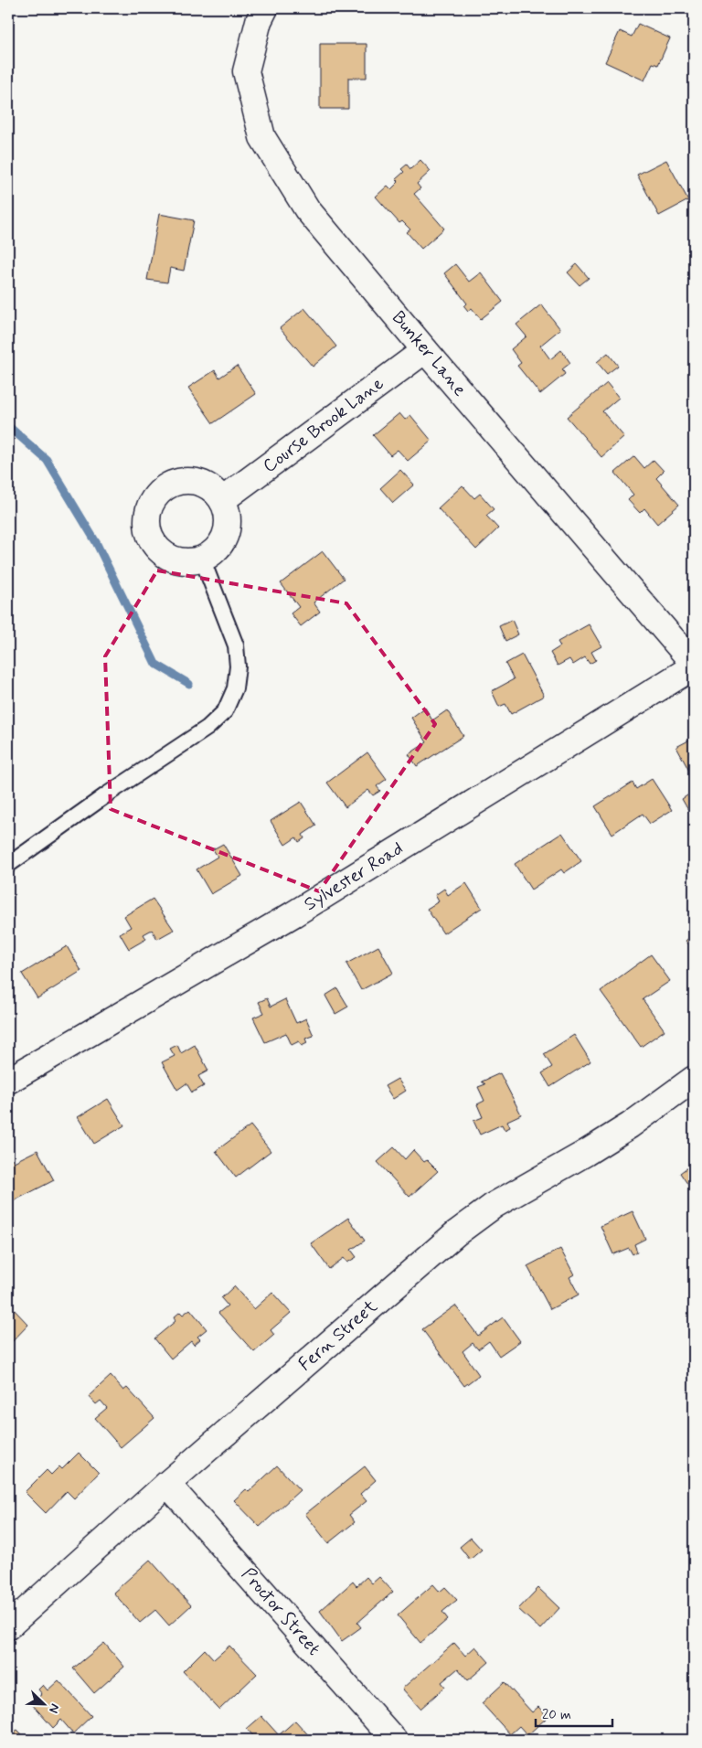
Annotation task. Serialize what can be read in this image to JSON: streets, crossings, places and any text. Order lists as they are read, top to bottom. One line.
{"streets":{"street":["Bunker Lane","Course Brook Lane","Sylvester Road","Fern Street","Proctor Street"]},"crossings":[["Bunker Lane","Course Brook Lane"],["Bunker Lane","Sylvester Road"],["Fern Street","Proctor Street"]],"scale_bar":"20 m","north":"bottom right"}
